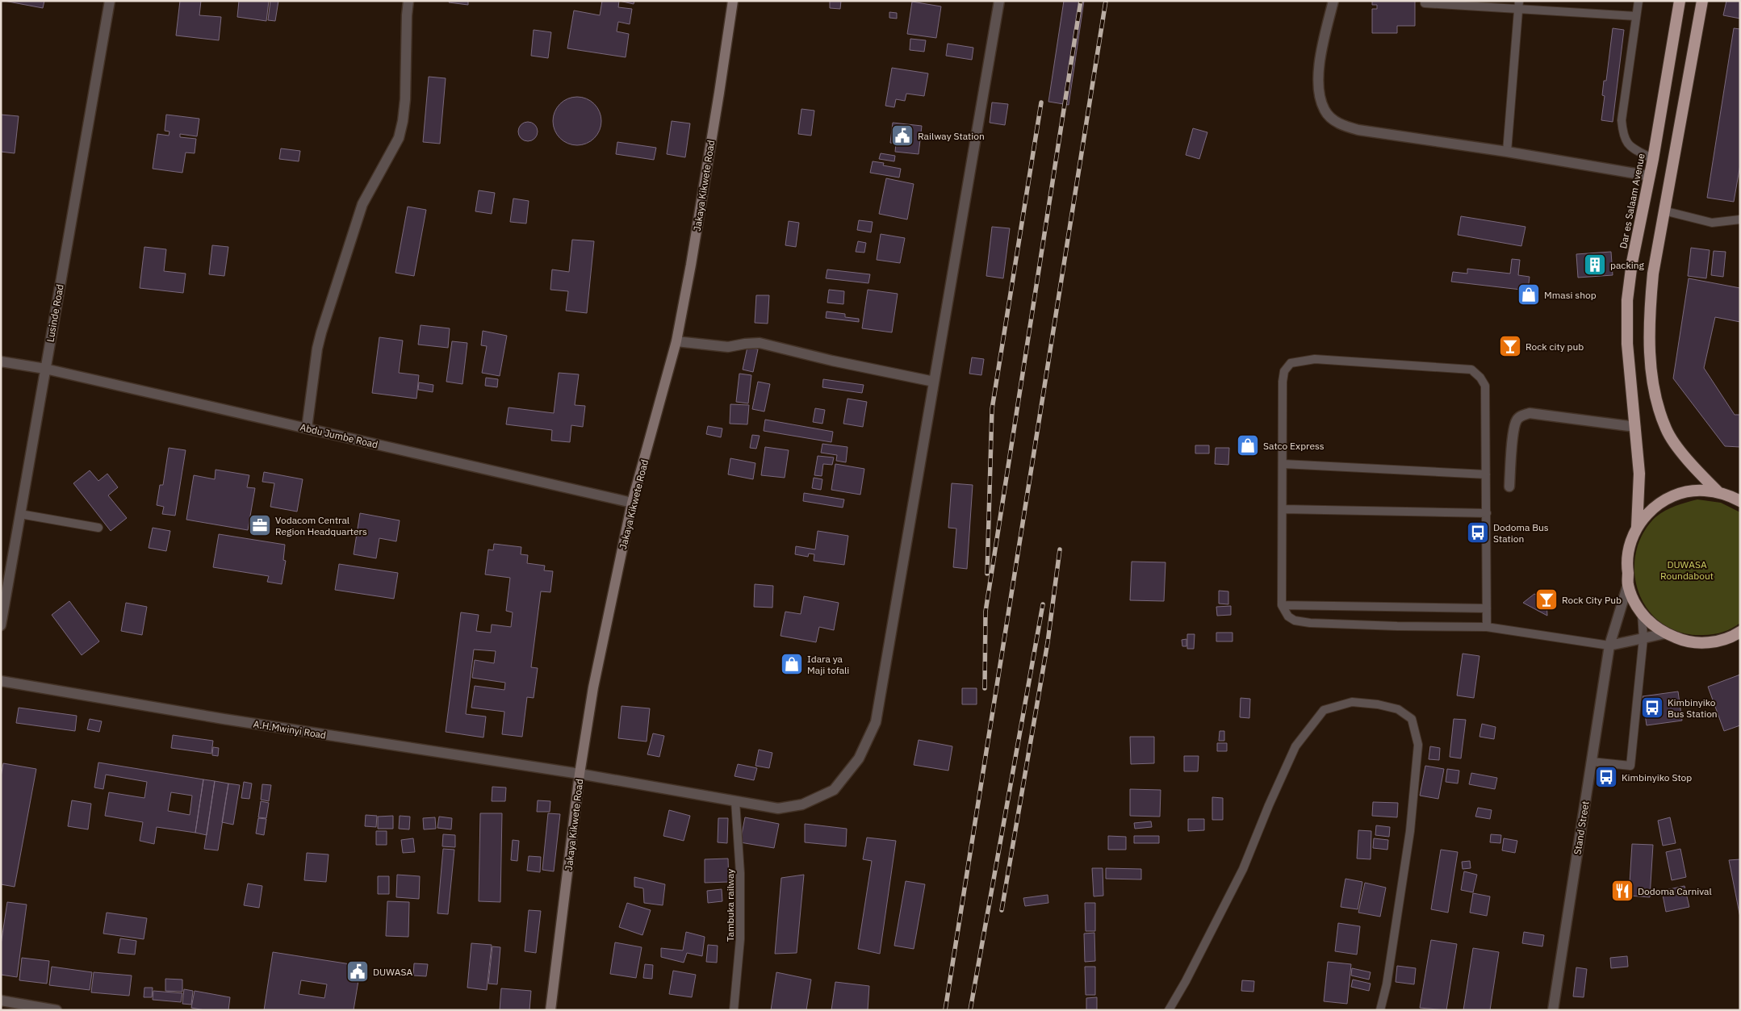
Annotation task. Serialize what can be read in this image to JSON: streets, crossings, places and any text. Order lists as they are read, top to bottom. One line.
{"streets":{"highway":["Dar es Salaam Avenue"],"main road":["Jakaya Kikwete Road"],"street":["Lusinde Road","Abdu Jumbe Road","A.H.Mwinyi Road","Stand Street"],"lane":["Tambuka railway"]},"crossings":[["Jakaya Kikwete Road","Abdu Jumbe Road"],["Jakaya Kikwete Road","A.H.Mwinyi Road"],["Lusinde Road","Abdu Jumbe Road"],["A.H.Mwinyi Road","Tambuka railway"]],"parks":["DUWASA Roundabout"],"places":{"public building":["Railway Station","DUWASA"],"building":["packing"],"shop":["Mmasi shop","Satco Express","Idara ya Maji tofali"],"bar":["Rock city pub","Rock City Pub"],"office":["Vodacom Central Region Headquarters"],"bus stop":["Dodoma Bus Station","Kimbinyiko Bus Station","Kimbinyiko Stop"],"restaurant":["Dodoma Carnival"]}}
